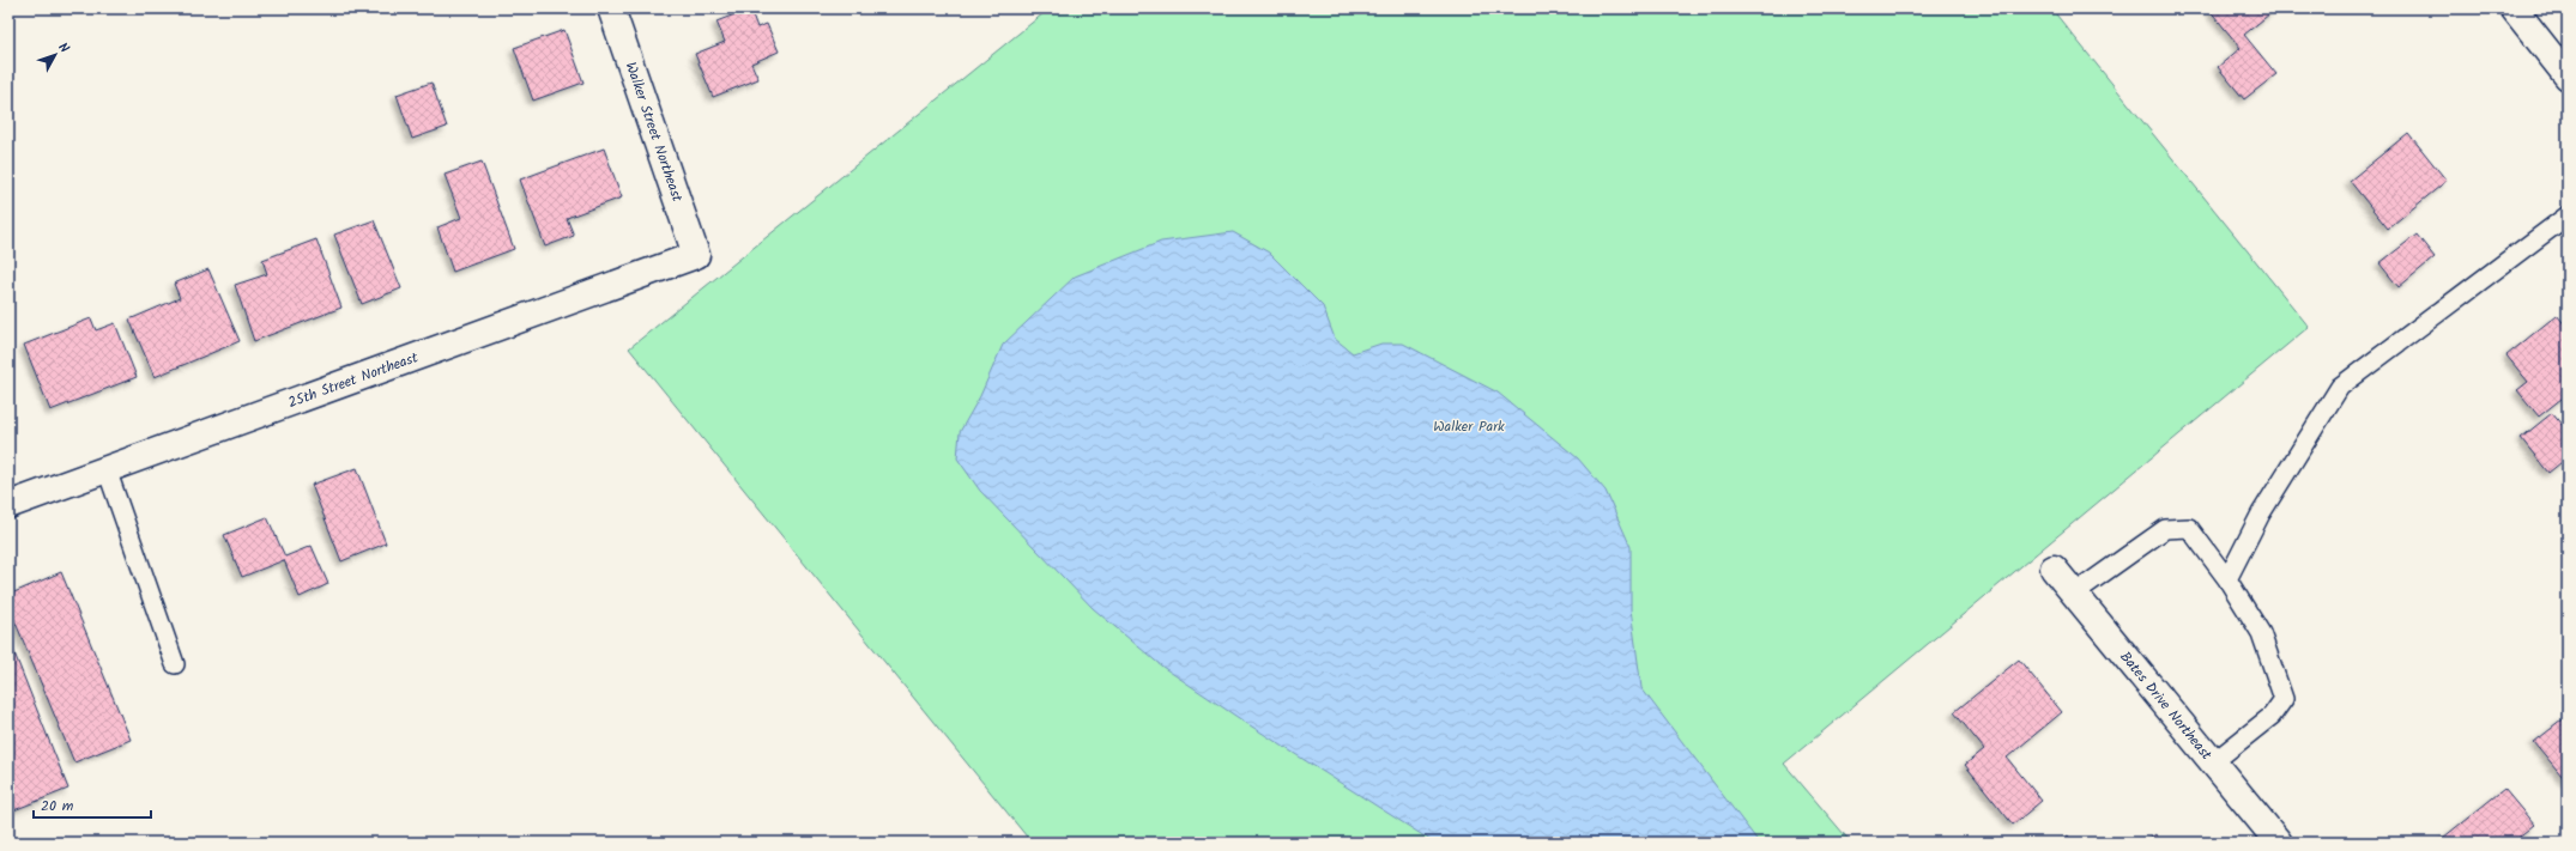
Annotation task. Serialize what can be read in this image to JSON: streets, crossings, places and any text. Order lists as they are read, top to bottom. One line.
{"streets":{"street":["Walker Street Northeast","25th Street Northeast","Bates Drive Northeast"]},"crossings":[["Walker Street Northeast","25th Street Northeast"]],"parks":["Walker Park"],"scale_bar":"20 m","north":"top right"}
